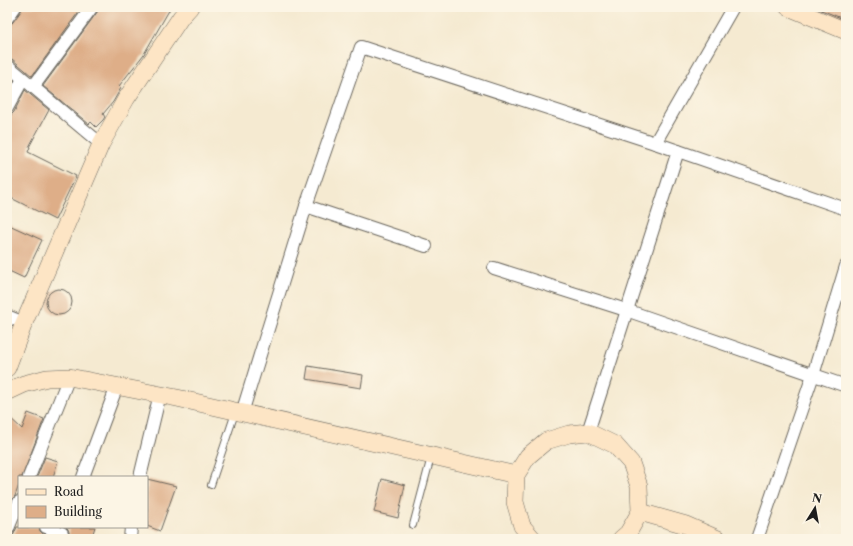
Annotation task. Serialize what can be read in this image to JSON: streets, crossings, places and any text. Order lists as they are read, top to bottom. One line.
{"legend":["Road","Building"],"north":"top"}
